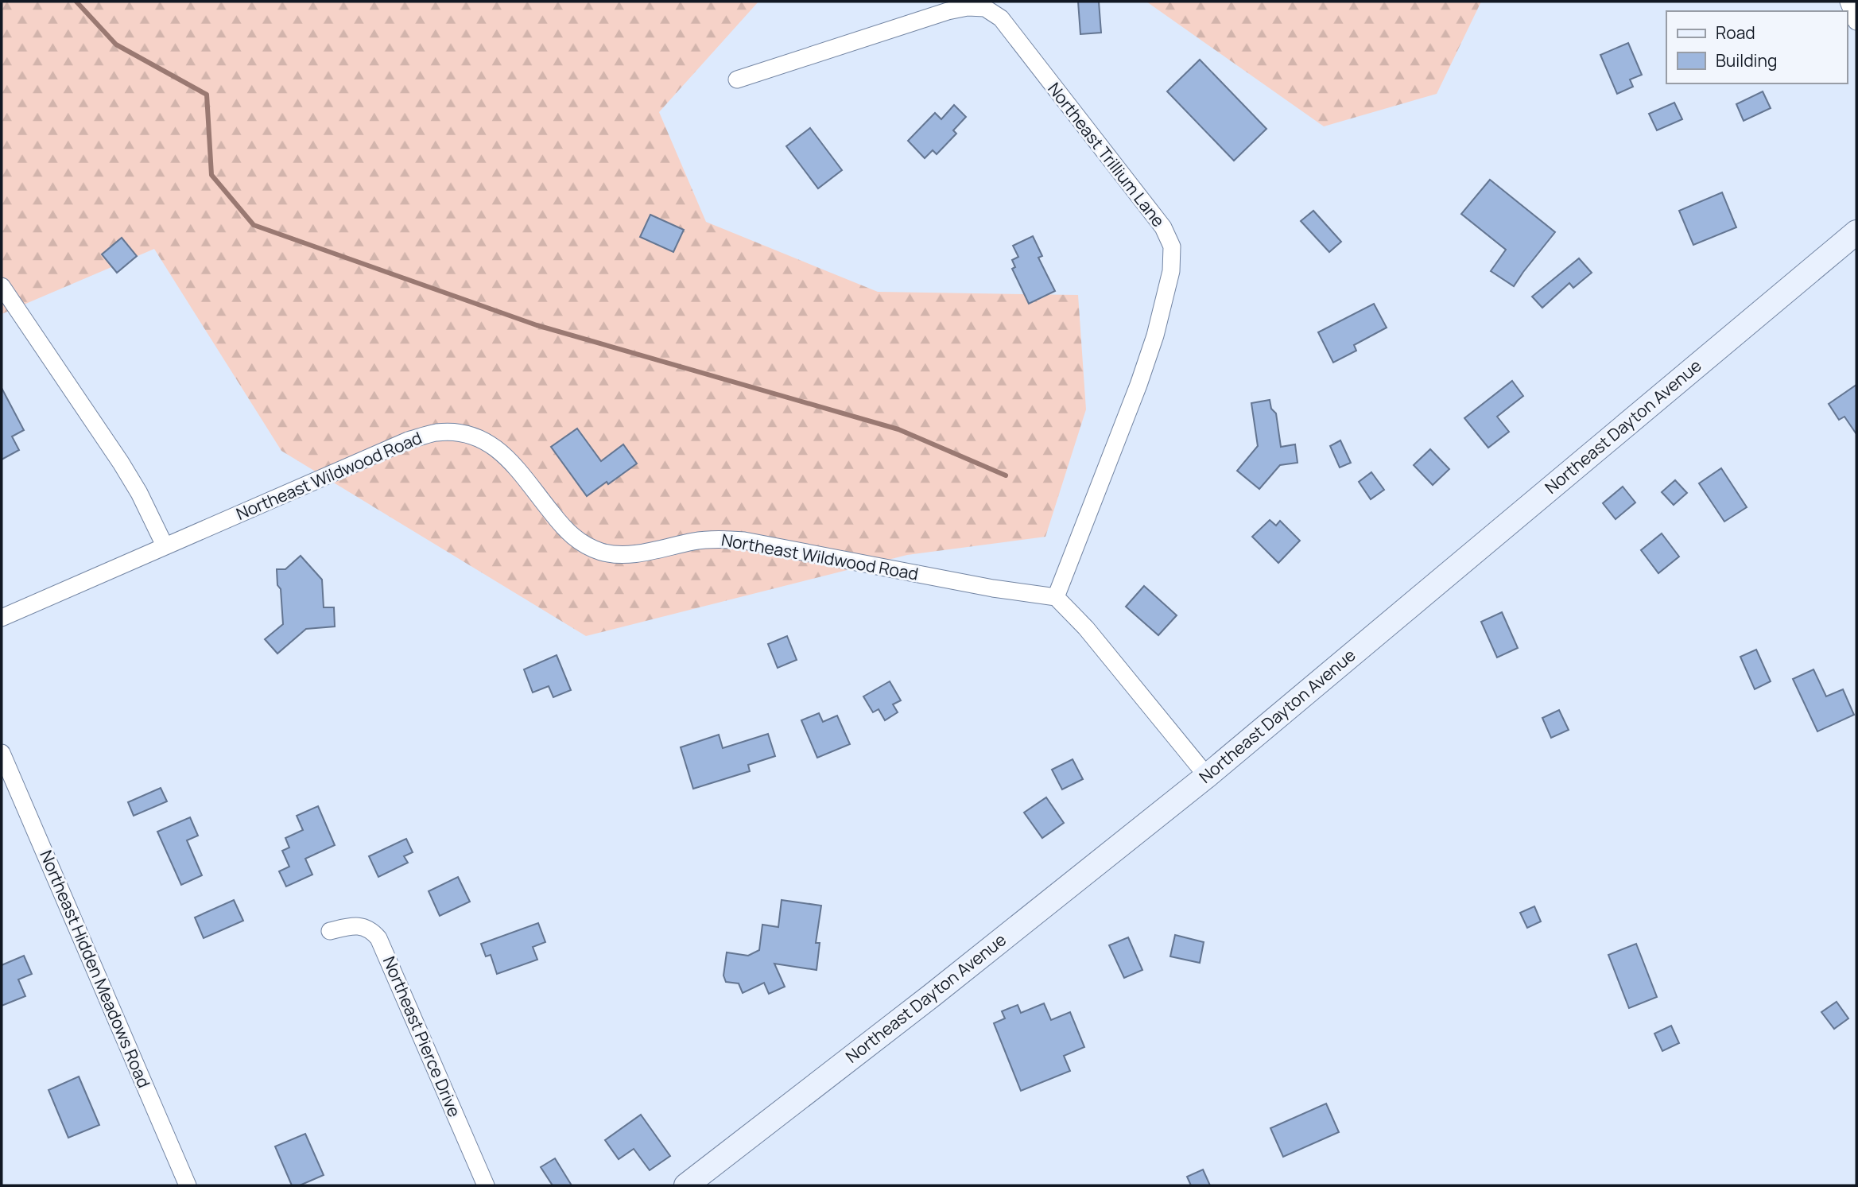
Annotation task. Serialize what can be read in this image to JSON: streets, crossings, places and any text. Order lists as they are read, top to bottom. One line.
{"streets":{"street":["Northeast Trillium Lane","Northeast Dayton Avenue","Northeast Wildwood Road","Northeast Hidden Meadows Road","Northeast Pierce Drive"]},"crossings":[["Northeast Trillium Lane","Northeast Wildwood Road"]],"legend":["Road","Building"]}
